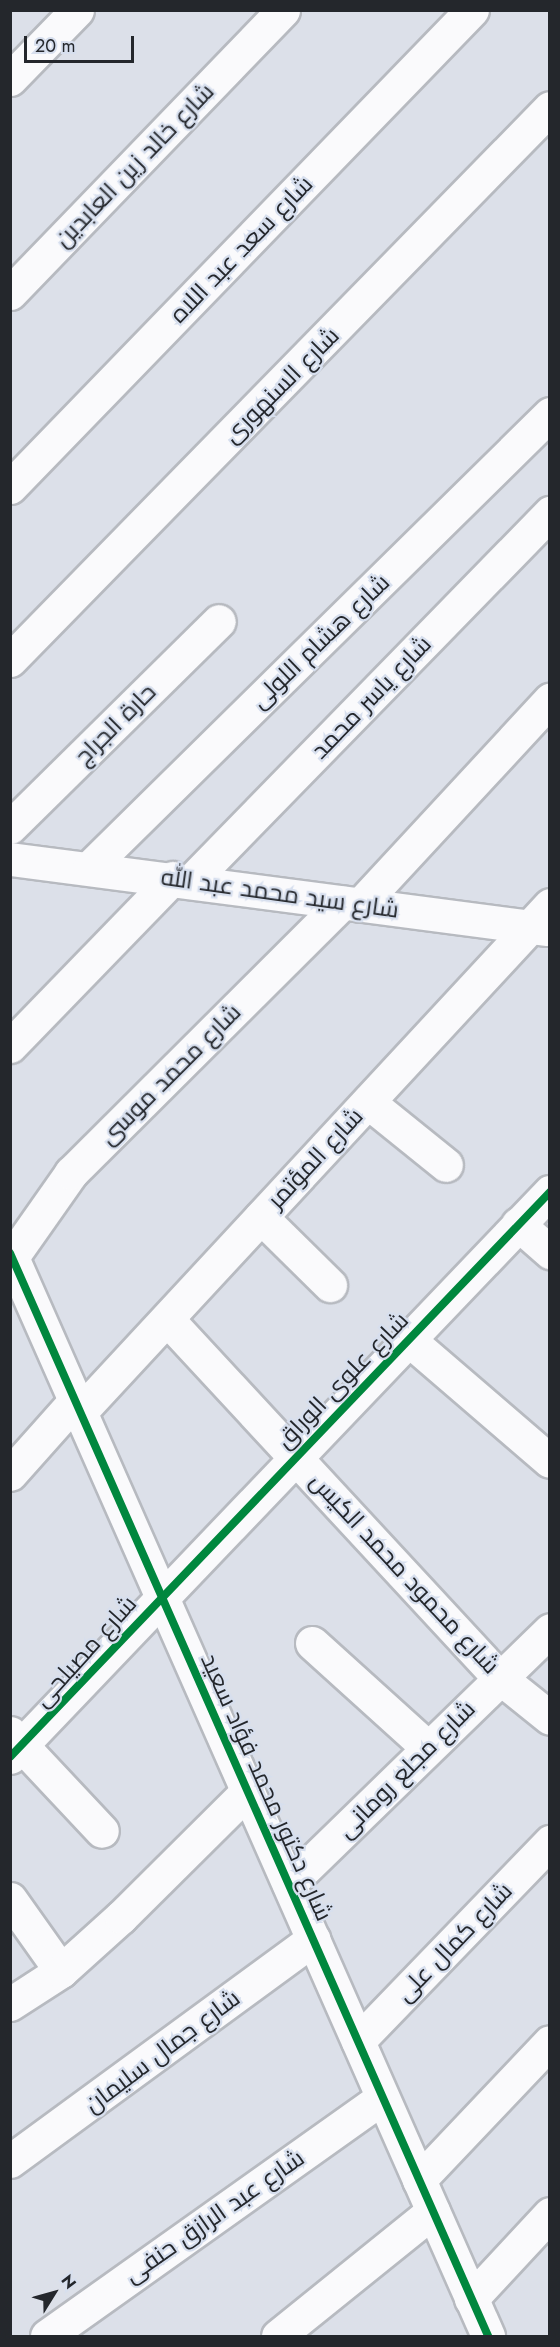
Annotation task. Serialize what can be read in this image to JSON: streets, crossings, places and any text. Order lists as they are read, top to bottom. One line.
{"streets":{"street":["شارع خالد زين العابدين","شارع سعد عبد اللاه","شارع السنهورى","شارع هشام اللولى","شارع ياسر محمد","حارة الجراج","شارع سيد محمد عبد الله","شارع محمد موسى","شارع المؤتمر","شارع علوى الوراق","شارع محمود محمد الكيس","شارع مصيلحى","شارع مجلع رومانى","شارع دكتور محمد فؤاد سعيد","شارع كمال على","شارع جمال سليمان","شارع عبد الرازق حنفى"]},"crossings":[["شارع هشام اللولى","شارع سيد محمد عبد الله"],["شارع ياسر محمد","شارع سيد محمد عبد الله"],["شارع سيد محمد عبد الله","شارع محمد موسى"],["شارع سيد محمد عبد الله","شارع المؤتمر"],["شارع محمد موسى","شارع دكتور محمد فؤاد سعيد"],["شارع المؤتمر","شارع محمود محمد الكيس"],["شارع المؤتمر","شارع دكتور محمد فؤاد سعيد"],["شارع علوى الوراق","شارع محمود محمد الكيس"],["شارع علوى الوراق","شارع مصيلحى"],["شارع علوى الوراق","شارع دكتور محمد فؤاد سعيد"],["شارع محمود محمد الكيس","شارع مجلع رومانى"],["شارع مصيلحى","شارع دكتور محمد فؤاد سعيد"],["شارع مجلع رومانى","شارع دكتور محمد فؤاد سعيد"],["شارع دكتور محمد فؤاد سعيد","شارع كمال على"],["شارع دكتور محمد فؤاد سعيد","شارع جمال سليمان"],["شارع دكتور محمد فؤاد سعيد","شارع عبد الرازق حنفى"]],"scale_bar":"20 m","north":"top right"}
